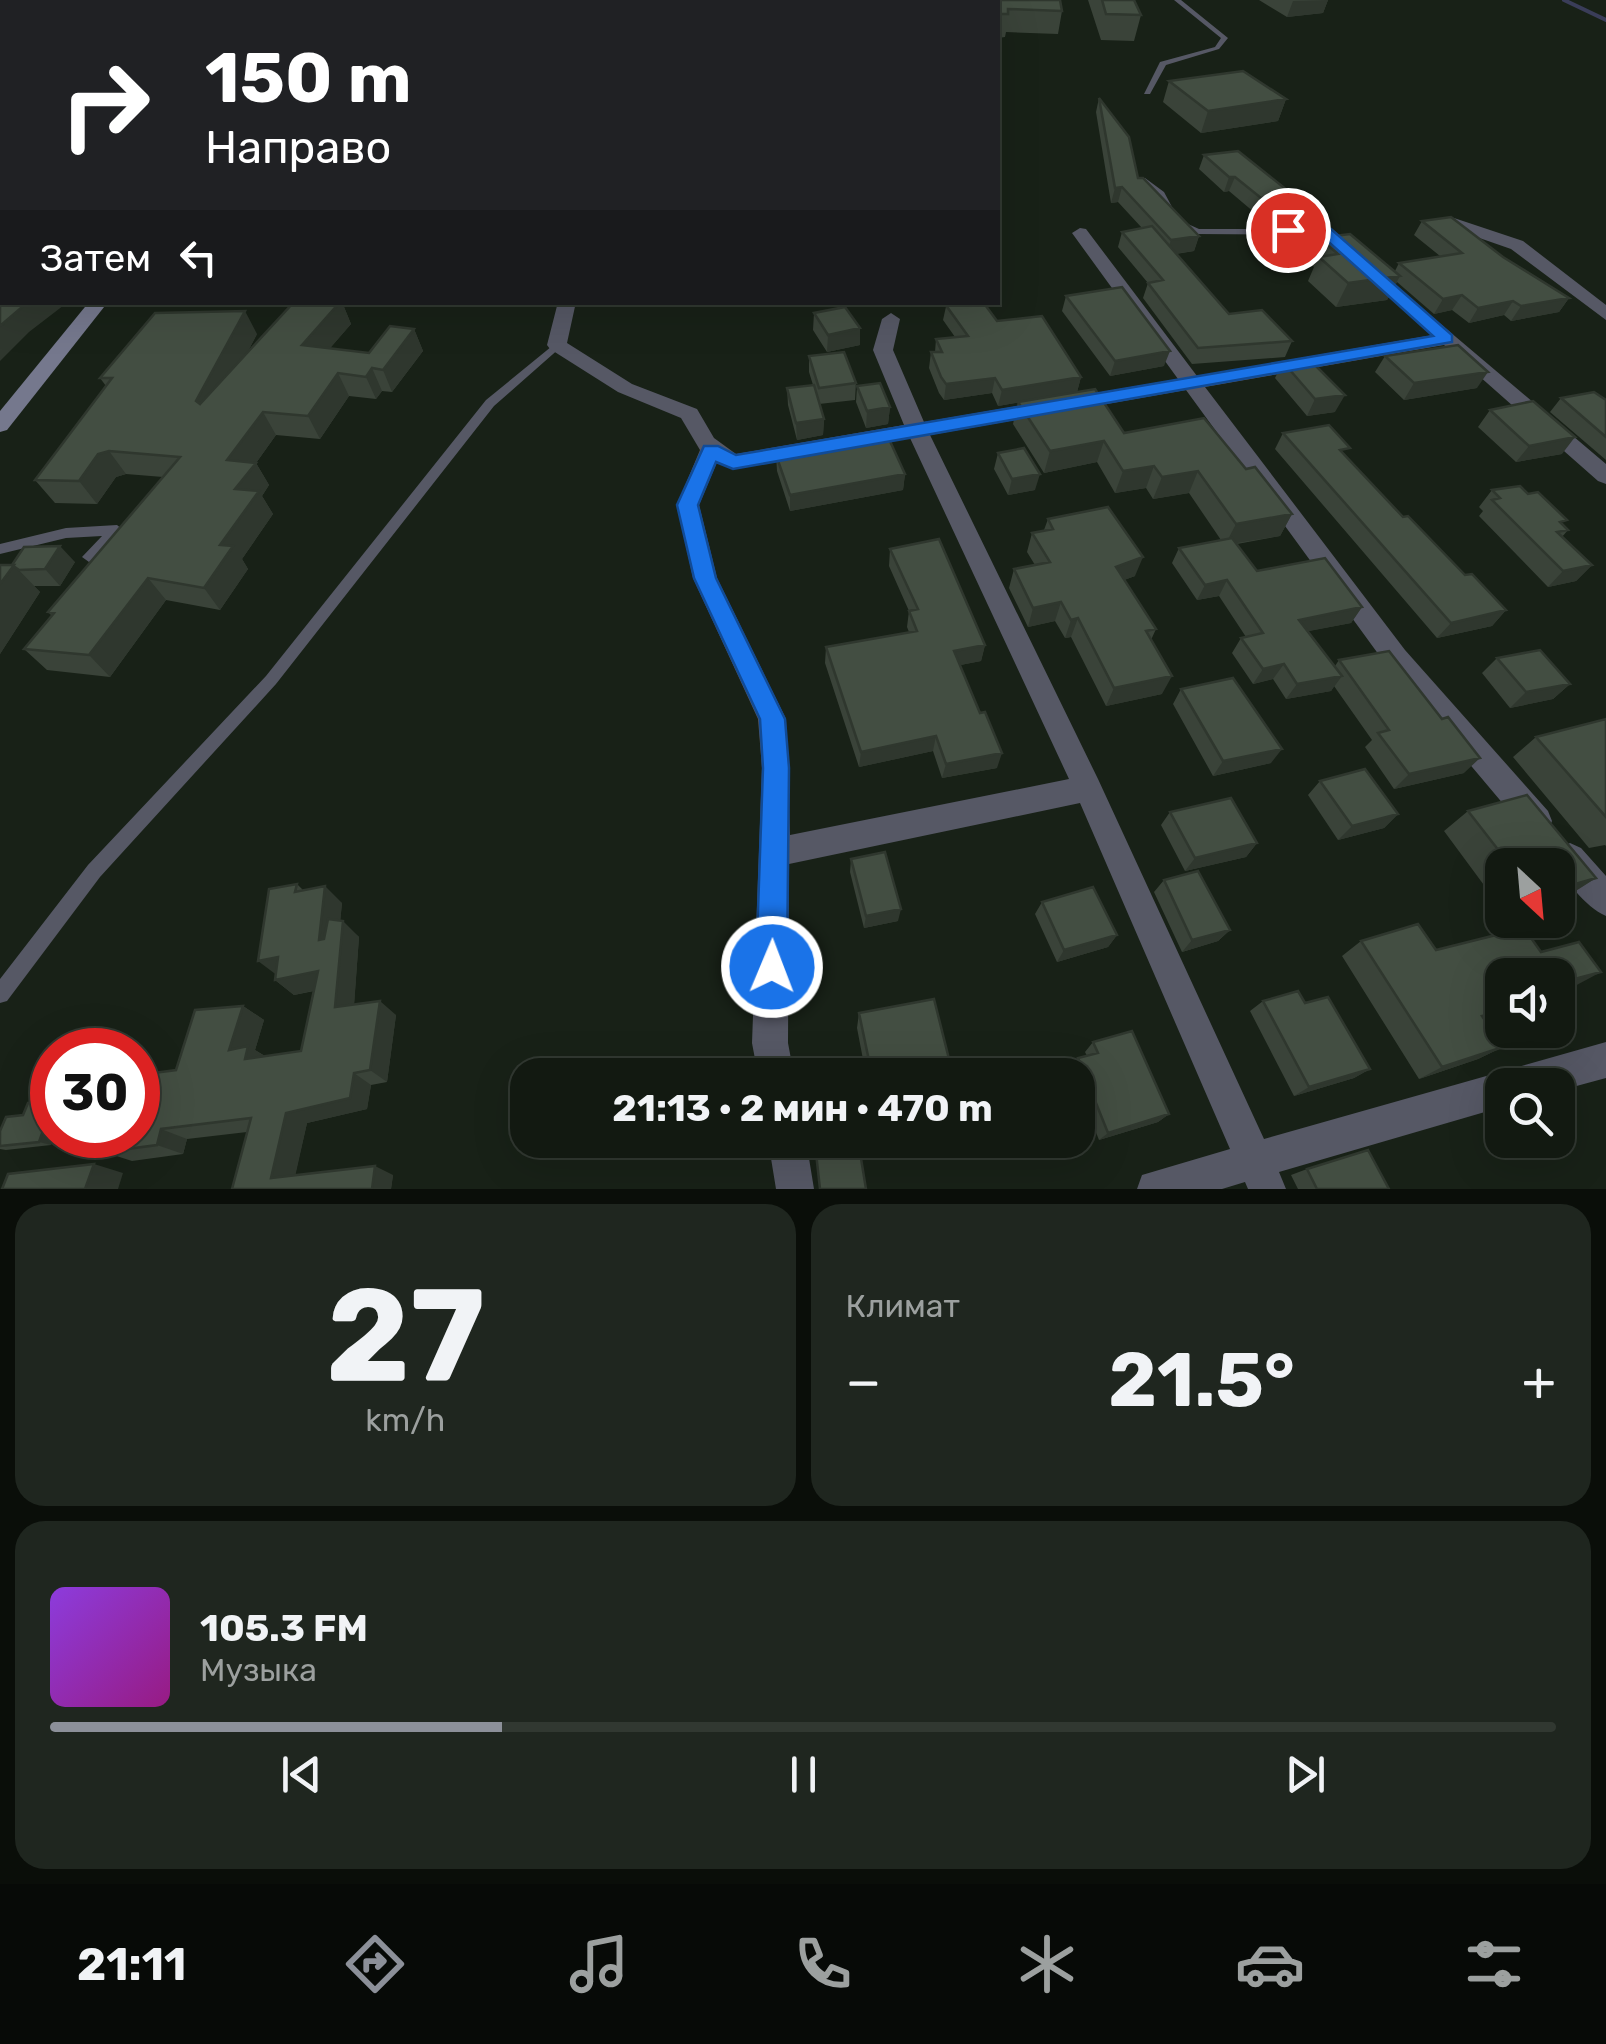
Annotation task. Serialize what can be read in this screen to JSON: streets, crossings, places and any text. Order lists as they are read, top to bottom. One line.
{"north":"bottom right","page":{"turn":["150 m","Направо"],"then":"Затем","limit":"30","trip":"21:13 · 2 мин · 470 m","tile":[["27","km/h"],"Климат"],"heat":["−","21.5°","+"],"song":["105.3 FM","Музыка"],"tabs":"21:11"}}
